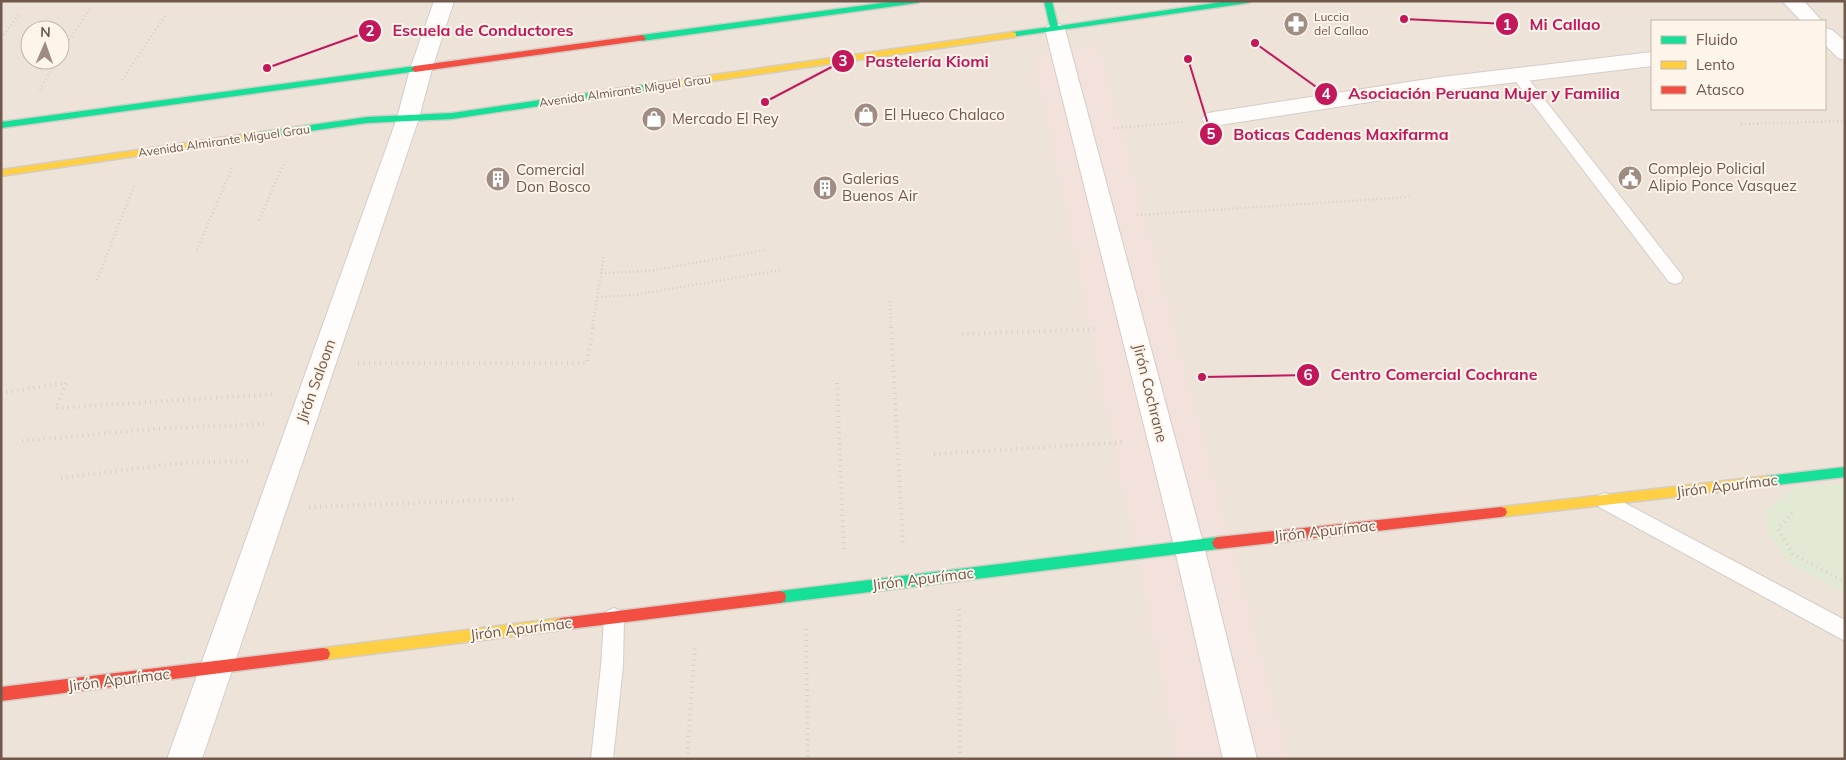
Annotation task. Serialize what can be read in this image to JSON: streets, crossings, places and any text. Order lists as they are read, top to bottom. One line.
{"streets":{"main road":["Avenida Almirante Miguel Grau","Jirón Apurímac"],"street":["Jirón Saloom","Jirón Cochrane"]},"crossings":[["Avenida Almirante Miguel Grau","Jirón Saloom"],["Avenida Almirante Miguel Grau","Jirón Cochrane"],["Jirón Saloom","Jirón Apurímac"],["Jirón Cochrane","Jirón Apurímac"]],"places":{"other":["Mi Callao","Asociación Peruana Mujer y Familia","Boticas Cadenas Maxifarma","Escuela de Conductores","Pastelería Kiomi","Centro Comercial Cochrane"],"pharmacy":["Luccia del Callao"],"shop":["El Hueco Chalaco","Mercado El Rey"],"public building":["Complejo Policial Alipio Ponce Vasquez"],"building":["Comercial Don Bosco","Galerias Buenos Air"]},"legend":["Fluido","Lento","Atasco"],"north":"top"}
